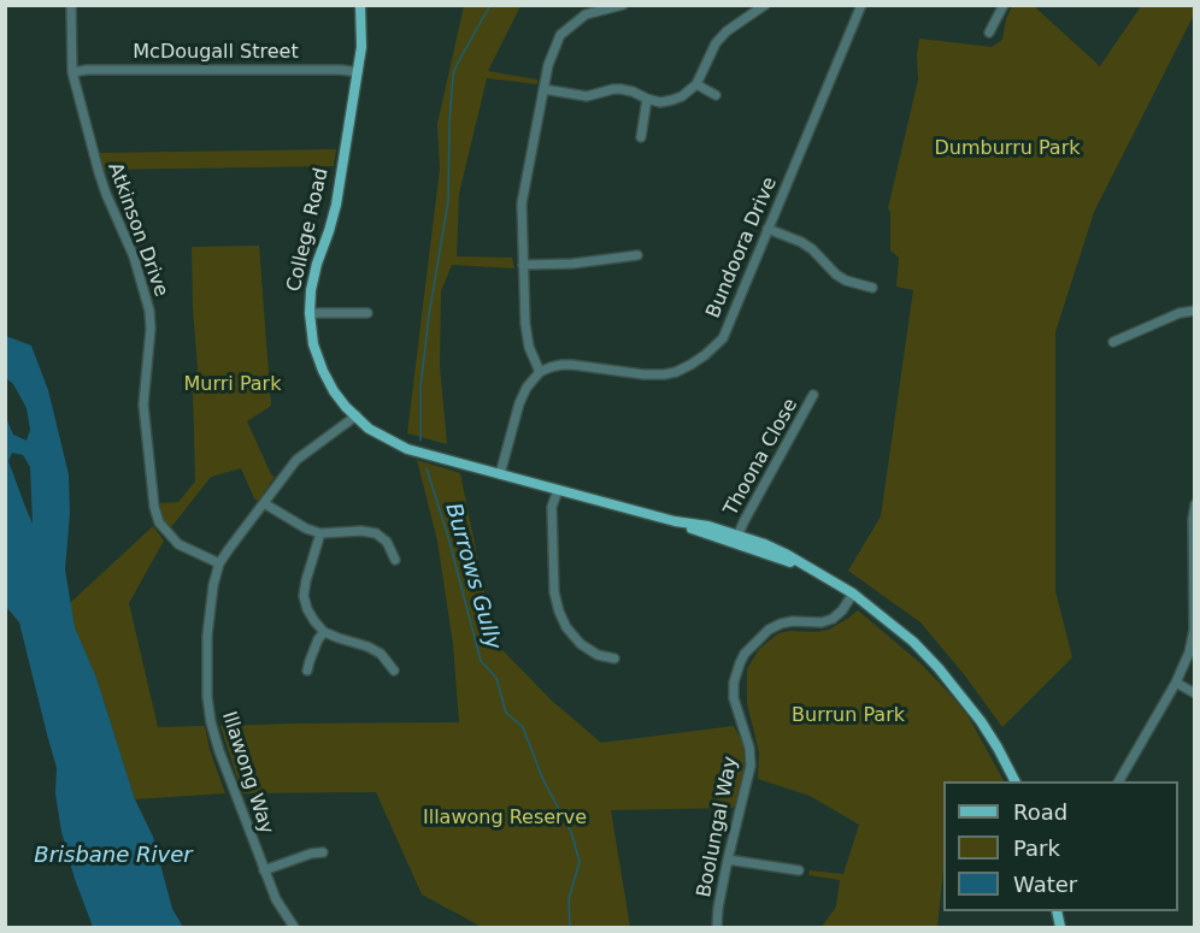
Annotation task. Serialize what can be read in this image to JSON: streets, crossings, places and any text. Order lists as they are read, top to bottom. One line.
{"streets":{"main road":["College Road"],"street":["McDougall Street","Atkinson Drive","Bundoora Drive","Thoona Close","Illawong Way","Boolungal Way"]},"crossings":[["McDougall Street","Atkinson Drive"],["McDougall Street","College Road"],["Atkinson Drive","Illawong Way"],["College Road","Thoona Close"],["College Road","Illawong Way"],["College Road","Boolungal Way"]],"water":["Burrows Gully","Brisbane River"],"parks":["Dumburru Park","Murri Park","Burrun Park","Illawong Reserve"],"legend":["Road","Park","Water"]}
